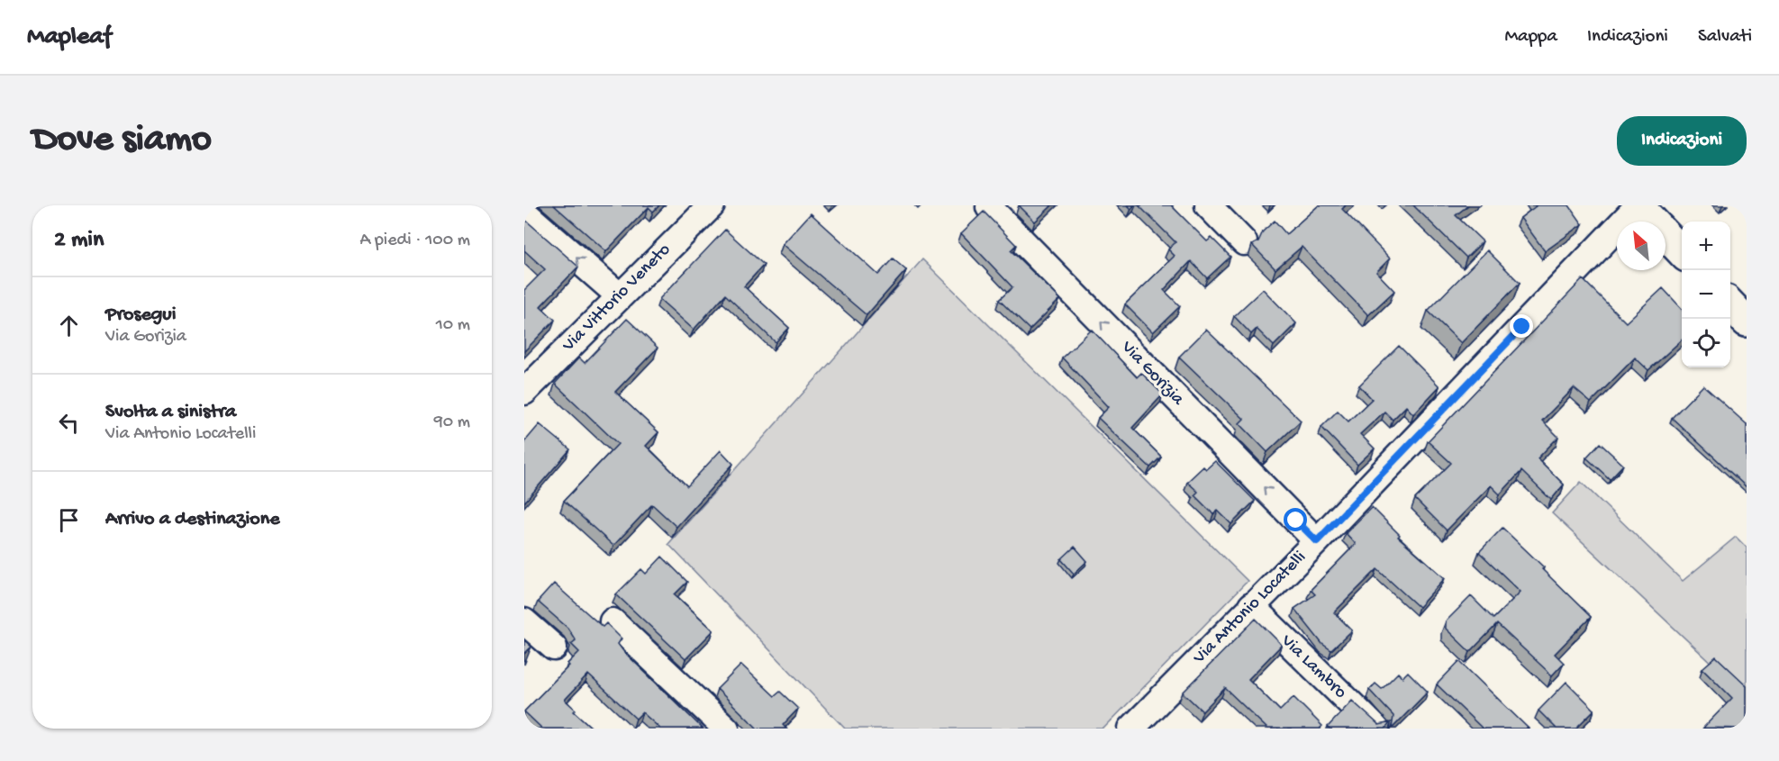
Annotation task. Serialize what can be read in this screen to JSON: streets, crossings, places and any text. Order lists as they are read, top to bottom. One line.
{"streets":{"street":["Via Vittorio Veneto","Via Gorizia","Via Antonio Locatelli","Via Lambro"]},"crossings":[["Via Gorizia","Via Antonio Locatelli"],["Via Antonio Locatelli","Via Lambro"]],"one_way":["Via Gorizia"],"north":"top left","page":{"header":"Mapleaf","nav":["Mappa","Indicazioni","Salvati"],"buttons":"Indicazioni","title":"Dove siamo","heading":["2 min","A piedi · 100 m"],"map_buttons":["+","−"],"list":[["Prosegui","Via Gorizia","10 m"],["Svolta a sinistra","Via Antonio Locatelli","90 m"],"Arrivo a destinazione"]}}
